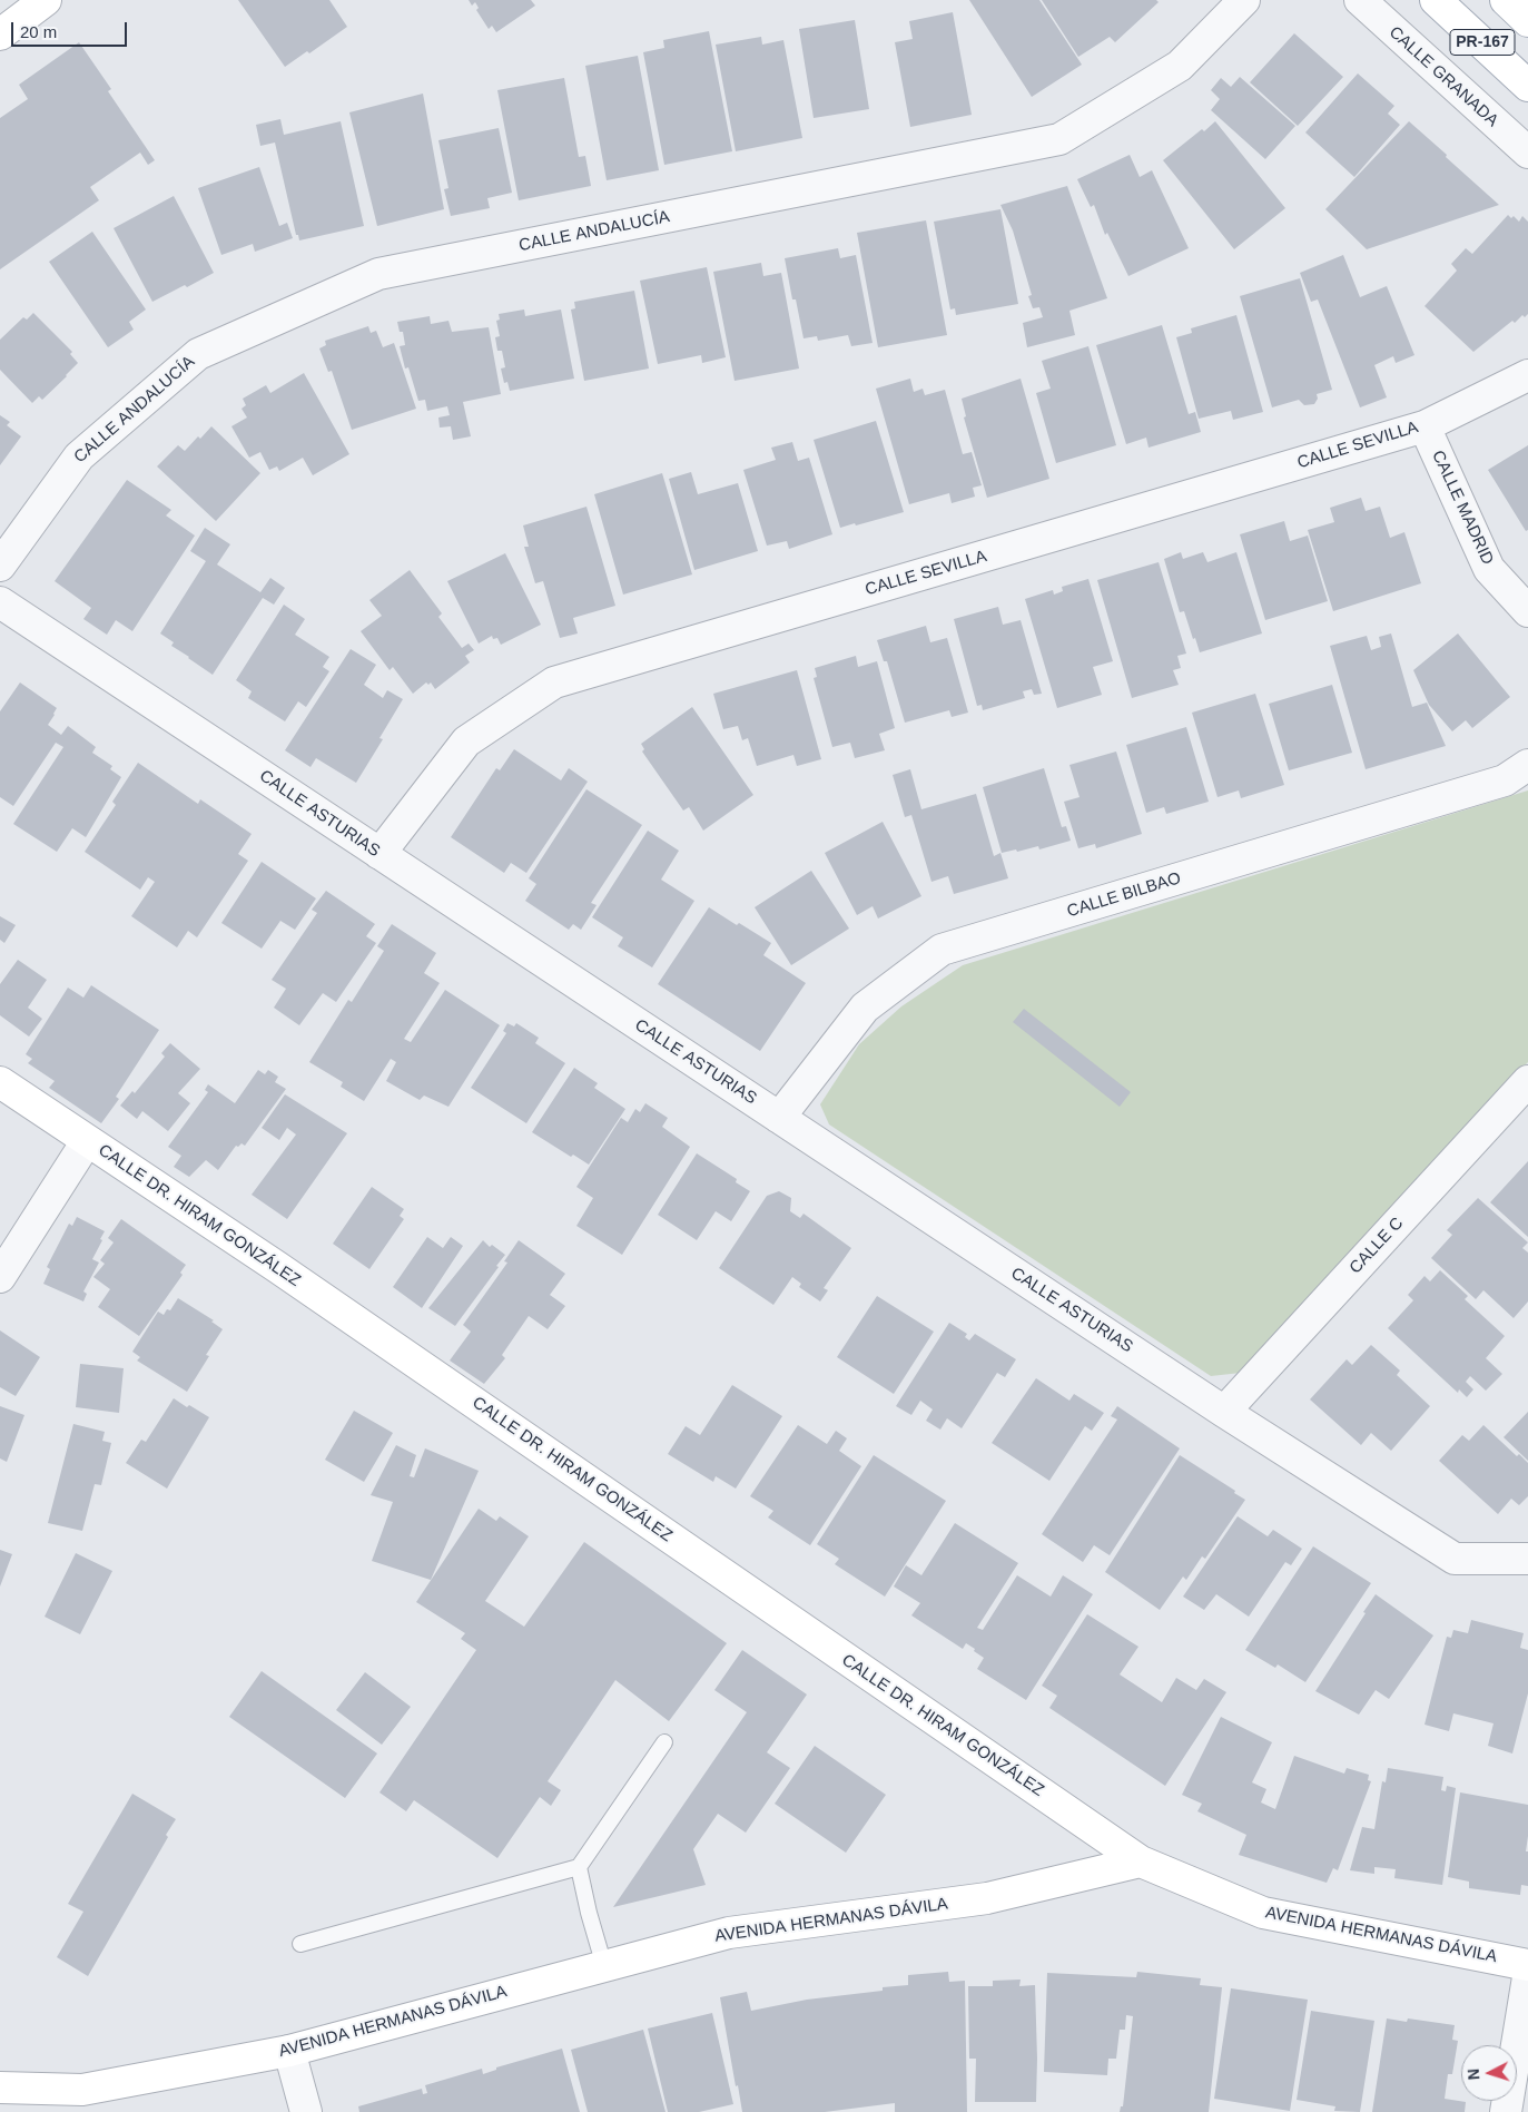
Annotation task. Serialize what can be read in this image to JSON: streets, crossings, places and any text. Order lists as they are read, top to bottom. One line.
{"streets":{"street":["PR-167","CALLE GRANADA","CALLE ANDALUCÍA","CALLE SEVILLA","CALLE MADRID","CALLE ASTURIAS","CALLE BILBAO","CALLE DR. HIRAM GONZÁLEZ","CALLE C","AVENIDA HERMANAS DÁVILA"]},"crossings":[["CALLE SEVILLA","CALLE MADRID"],["CALLE SEVILLA","CALLE ASTURIAS"],["CALLE ASTURIAS","CALLE BILBAO"],["CALLE ASTURIAS","CALLE C"],["CALLE DR. HIRAM GONZÁLEZ","AVENIDA HERMANAS DÁVILA"]],"scale_bar":"20 m","north":"left"}
